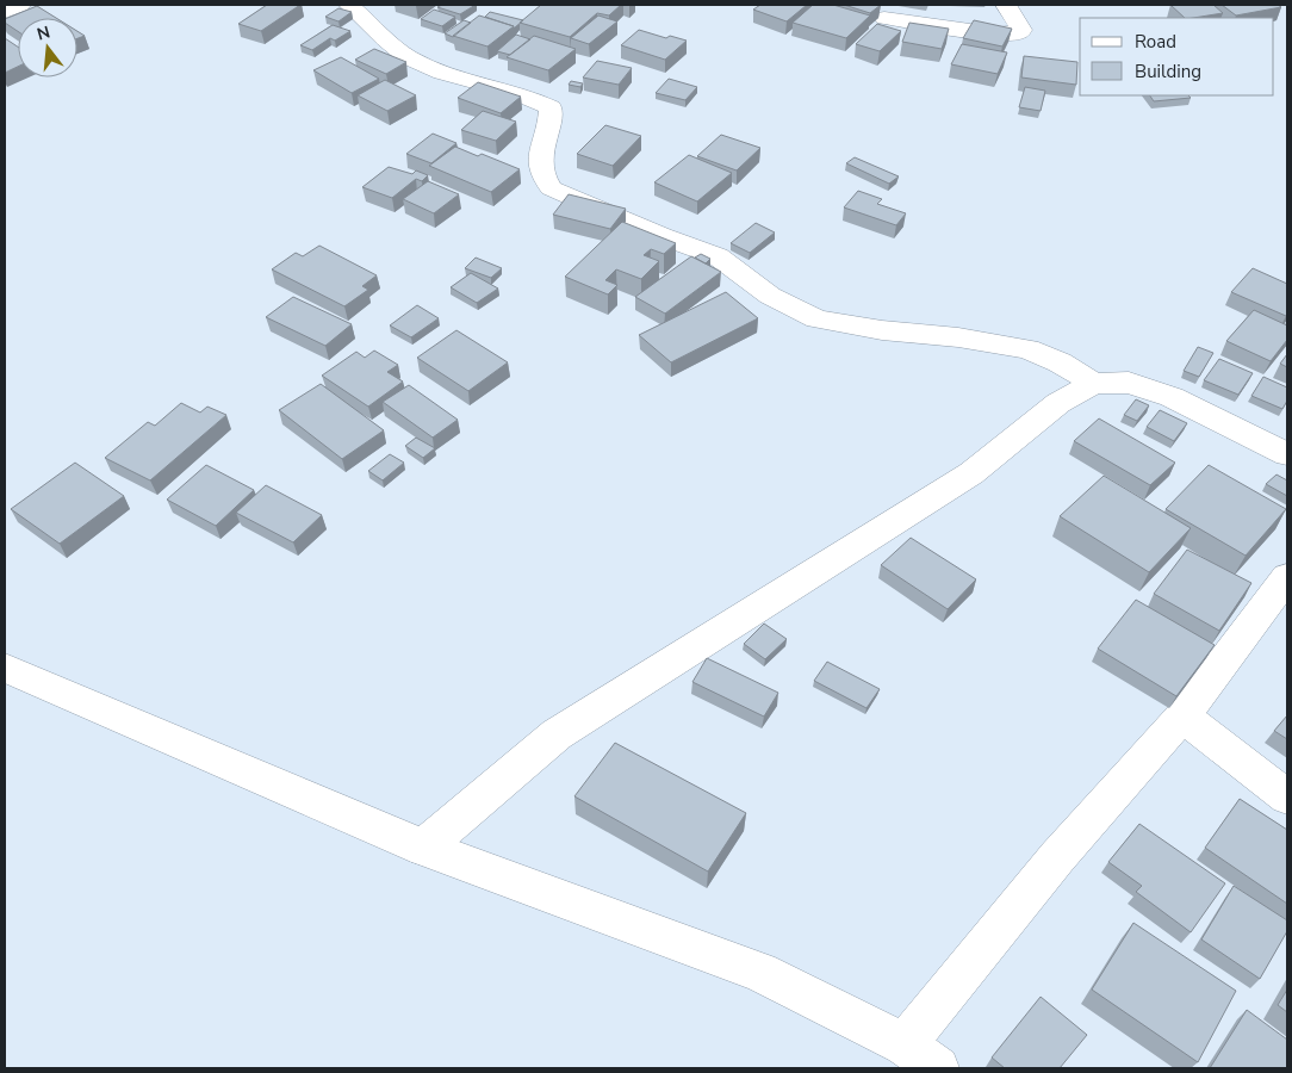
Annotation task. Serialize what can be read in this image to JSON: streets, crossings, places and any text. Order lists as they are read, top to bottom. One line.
{"legend":["Road","Building"],"north":"top"}
